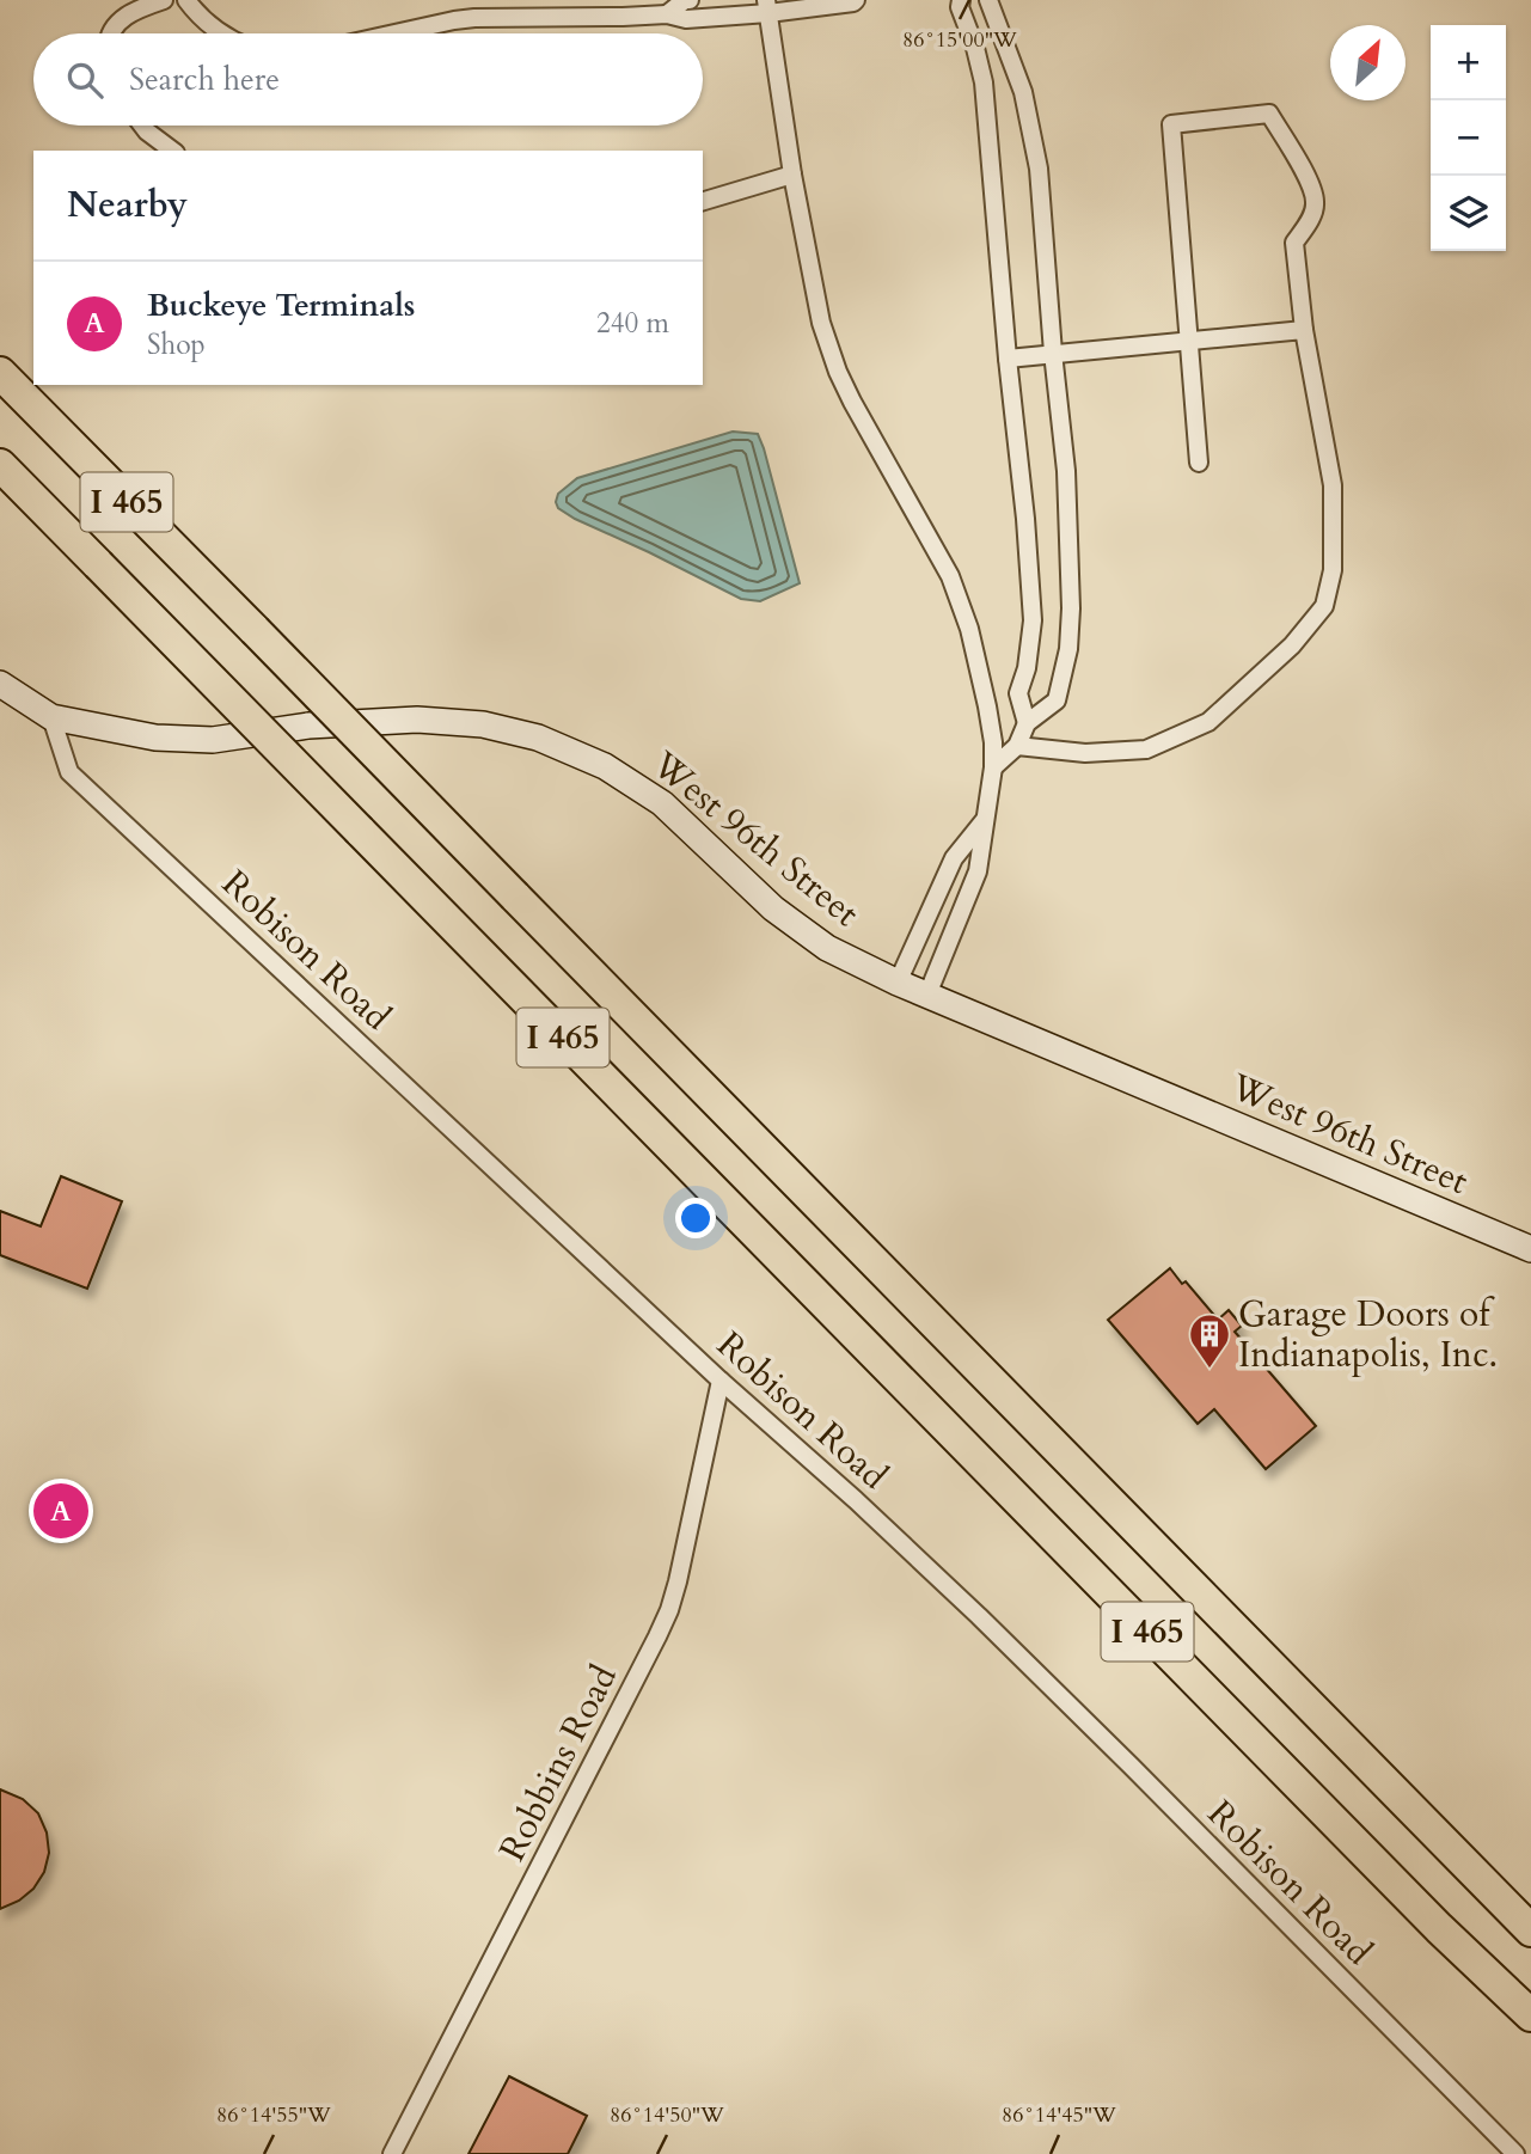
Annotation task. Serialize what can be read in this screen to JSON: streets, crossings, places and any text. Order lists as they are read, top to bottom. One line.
{"streets":{"highway":["I 465"],"street":["West 96th Street","Robison Road","Robbins Road"]},"crossings":[["West 96th Street","Robison Road"],["Robison Road","Robbins Road"]],"places":{"building":["Garage Doors of Indianapolis, Inc."]},"north":"top right","page":{"map_buttons":["+","−"],"search":"Search here","heading":"Nearby","list":[{"mark":"A","name":"Buckeye Terminals","note":"Shop","value":"240 m"}],"pins":"A"},"coordinates":["86°15'00\"W","86°14'55\"W","86°14'50\"W","86°14'45\"W"]}
